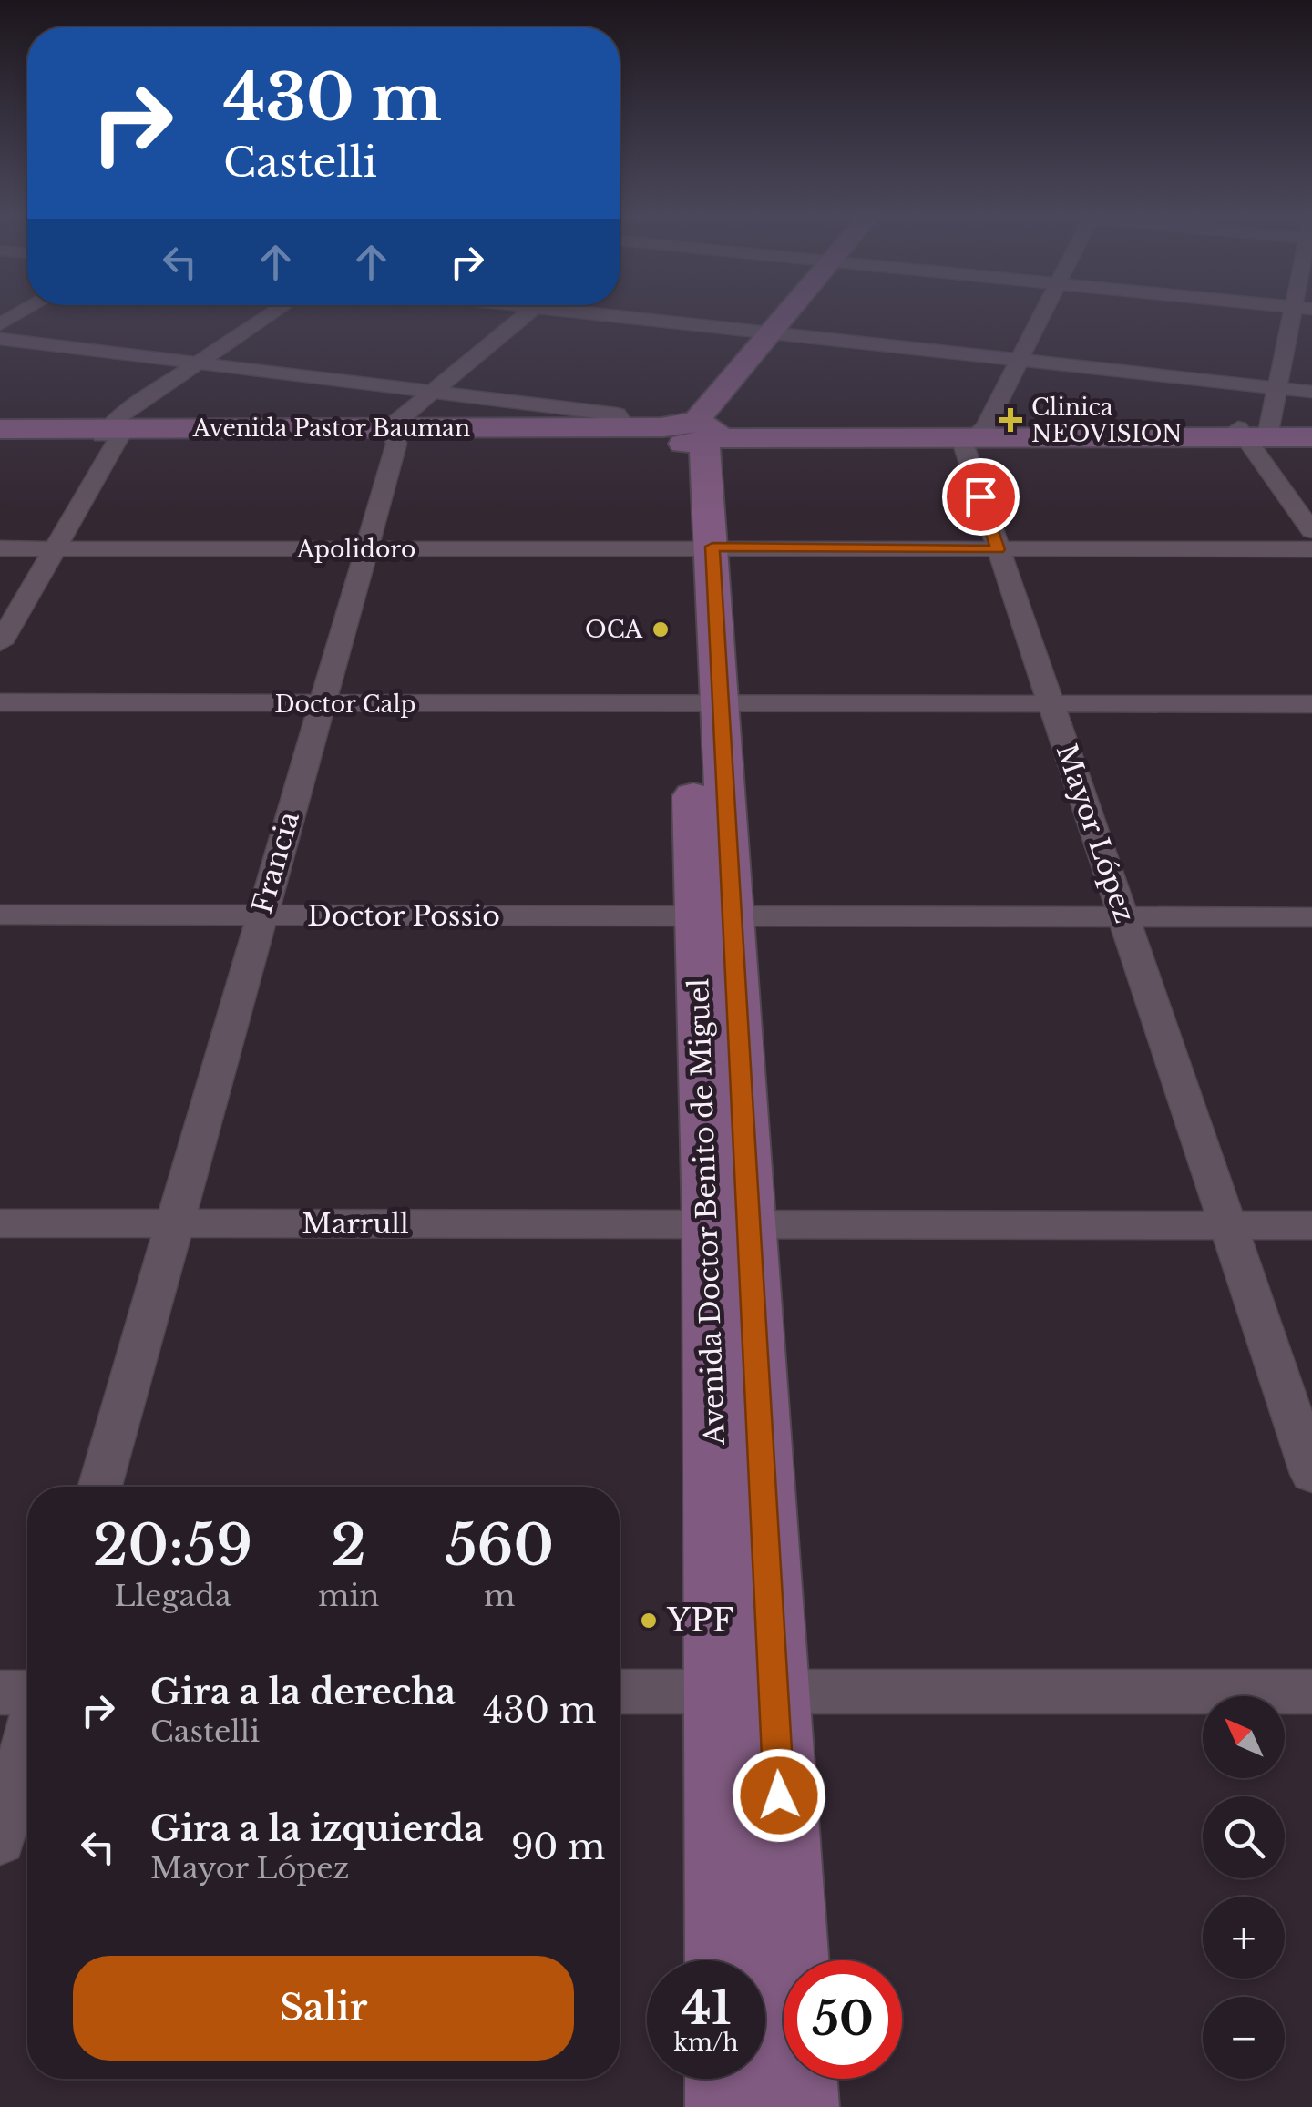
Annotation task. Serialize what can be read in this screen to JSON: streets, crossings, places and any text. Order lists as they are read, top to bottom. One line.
{"streets":{"main road":["Avenida Pastor Bauman","Avenida Doctor Benito de Miguel"],"street":["Apolidoro","Doctor Calp","Mayor López","Francia","Doctor Possio","Marrull"]},"crossings":[["Avenida Pastor Bauman","Francia"],["Avenida Pastor Bauman","Avenida Doctor Benito de Miguel"],["Apolidoro","Mayor López"],["Apolidoro","Francia"],["Apolidoro","Avenida Doctor Benito de Miguel"],["Doctor Calp","Mayor López"],["Doctor Calp","Francia"],["Doctor Calp","Avenida Doctor Benito de Miguel"],["Mayor López","Doctor Possio"],["Mayor López","Marrull"],["Francia","Doctor Possio"],["Francia","Marrull"],["Doctor Possio","Avenida Doctor Benito de Miguel"],["Avenida Doctor Benito de Miguel","Marrull"]],"places":{"health":["Clinica NEOVISION"],"other":["OCA","YPF"]},"north":"top left","page":{"turn":["430 m","Castelli"],"eta":["20:59","Llegada","2","min","560","m"],"list":[{"name":"Gira a la derecha","note":"Castelli","value":"430 m"},{"name":"Gira a la izquierda","note":"Mayor López","value":"90 m"}],"map_buttons":["+","−"],"buttons":"Salir","speed":"41 km/h","limit":"50"}}
